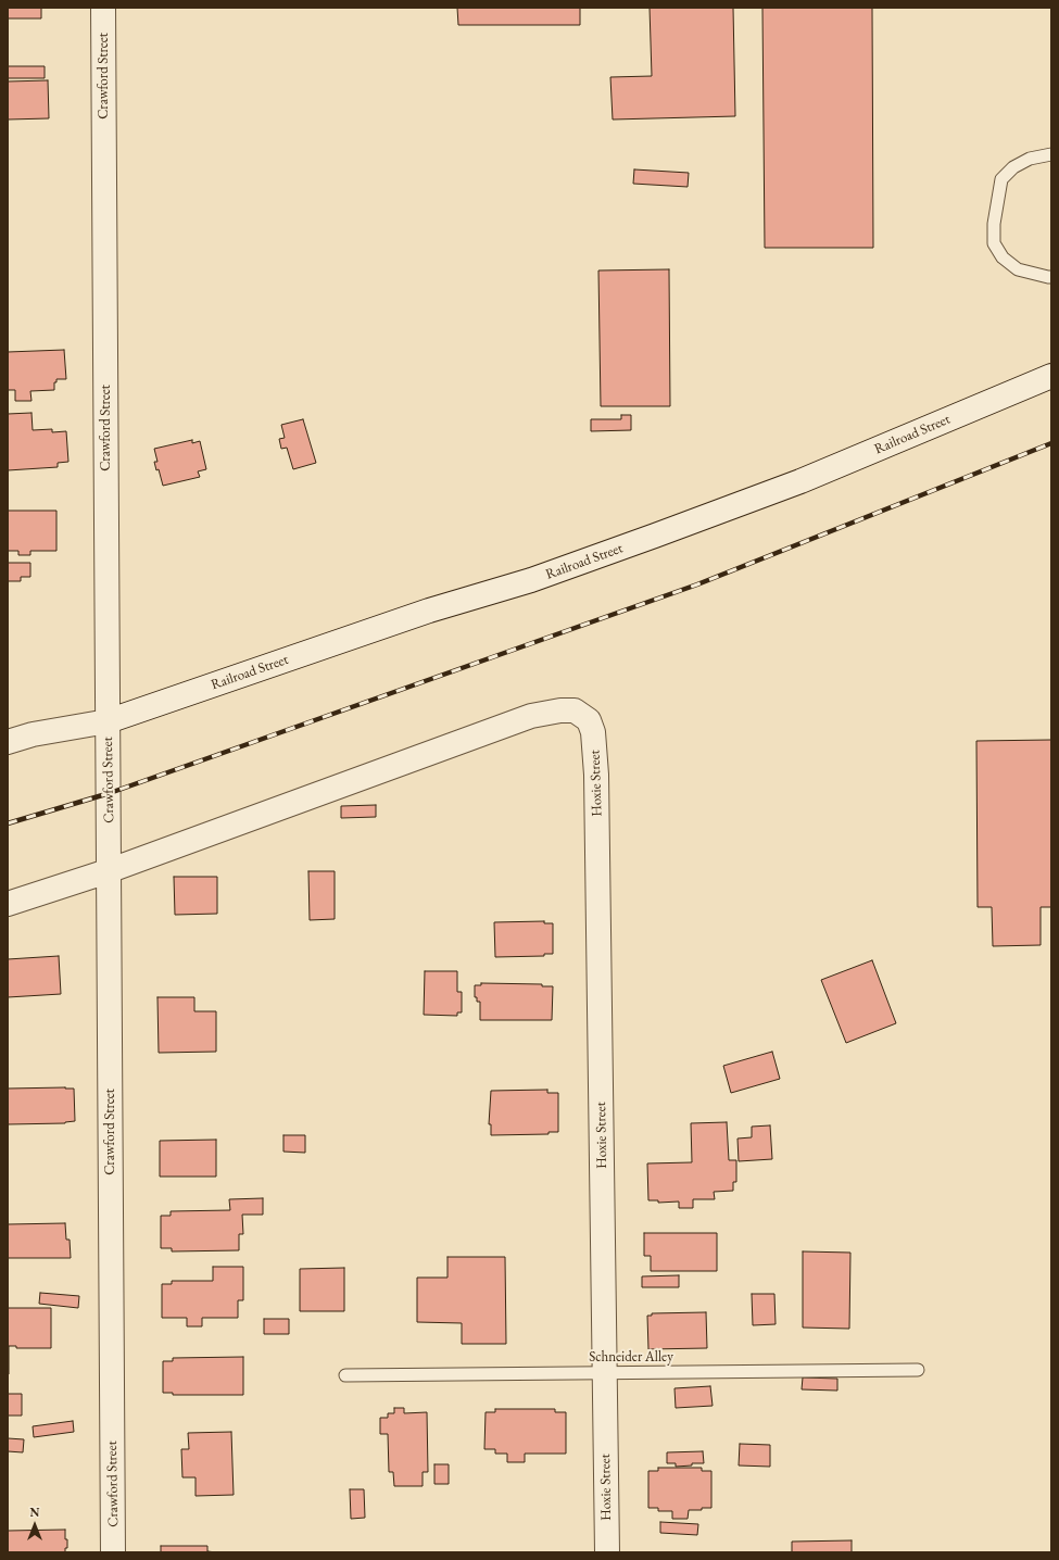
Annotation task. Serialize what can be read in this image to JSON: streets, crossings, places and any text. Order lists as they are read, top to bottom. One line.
{"streets":{"street":["Crawford Street","Railroad Street","Hoxie Street"],"lane":["Schneider Alley"]},"crossings":[["Crawford Street","Railroad Street"],["Crawford Street","Hoxie Street"],["Hoxie Street","Schneider Alley"]],"north":"top"}
